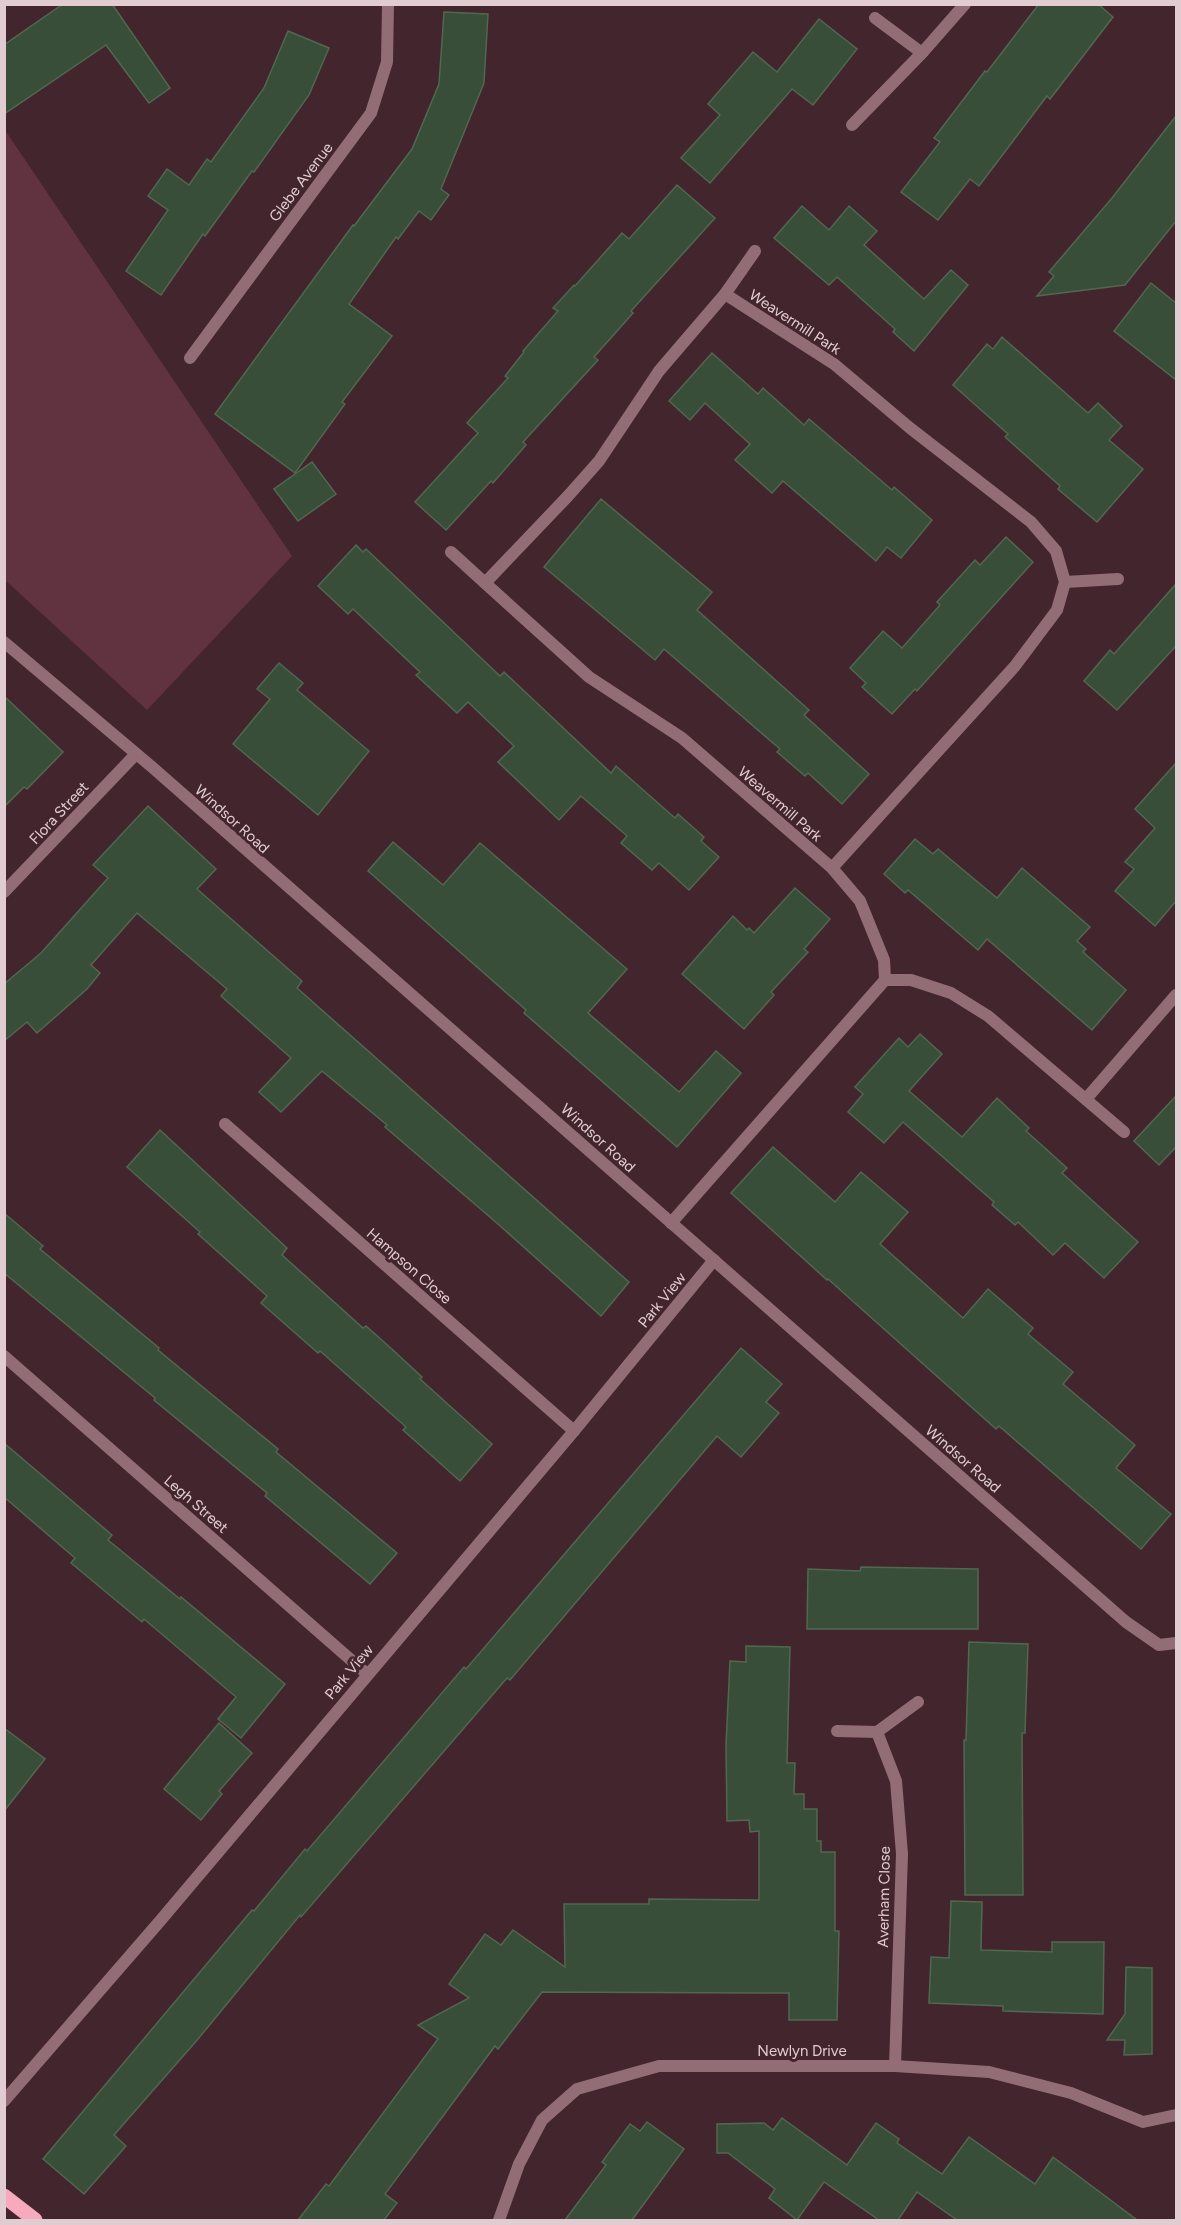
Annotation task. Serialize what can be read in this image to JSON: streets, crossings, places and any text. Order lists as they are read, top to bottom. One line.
{"streets":{"street":["Glebe Avenue","Weavermill Park","Flora Street","Windsor Road","Hampson Close","Park View","Legh Street","Averham Close","Newlyn Drive"]},"crossings":[["Flora Street","Windsor Road"],["Windsor Road","Park View"],["Hampson Close","Park View"],["Park View","Legh Street"],["Averham Close","Newlyn Drive"]]}
